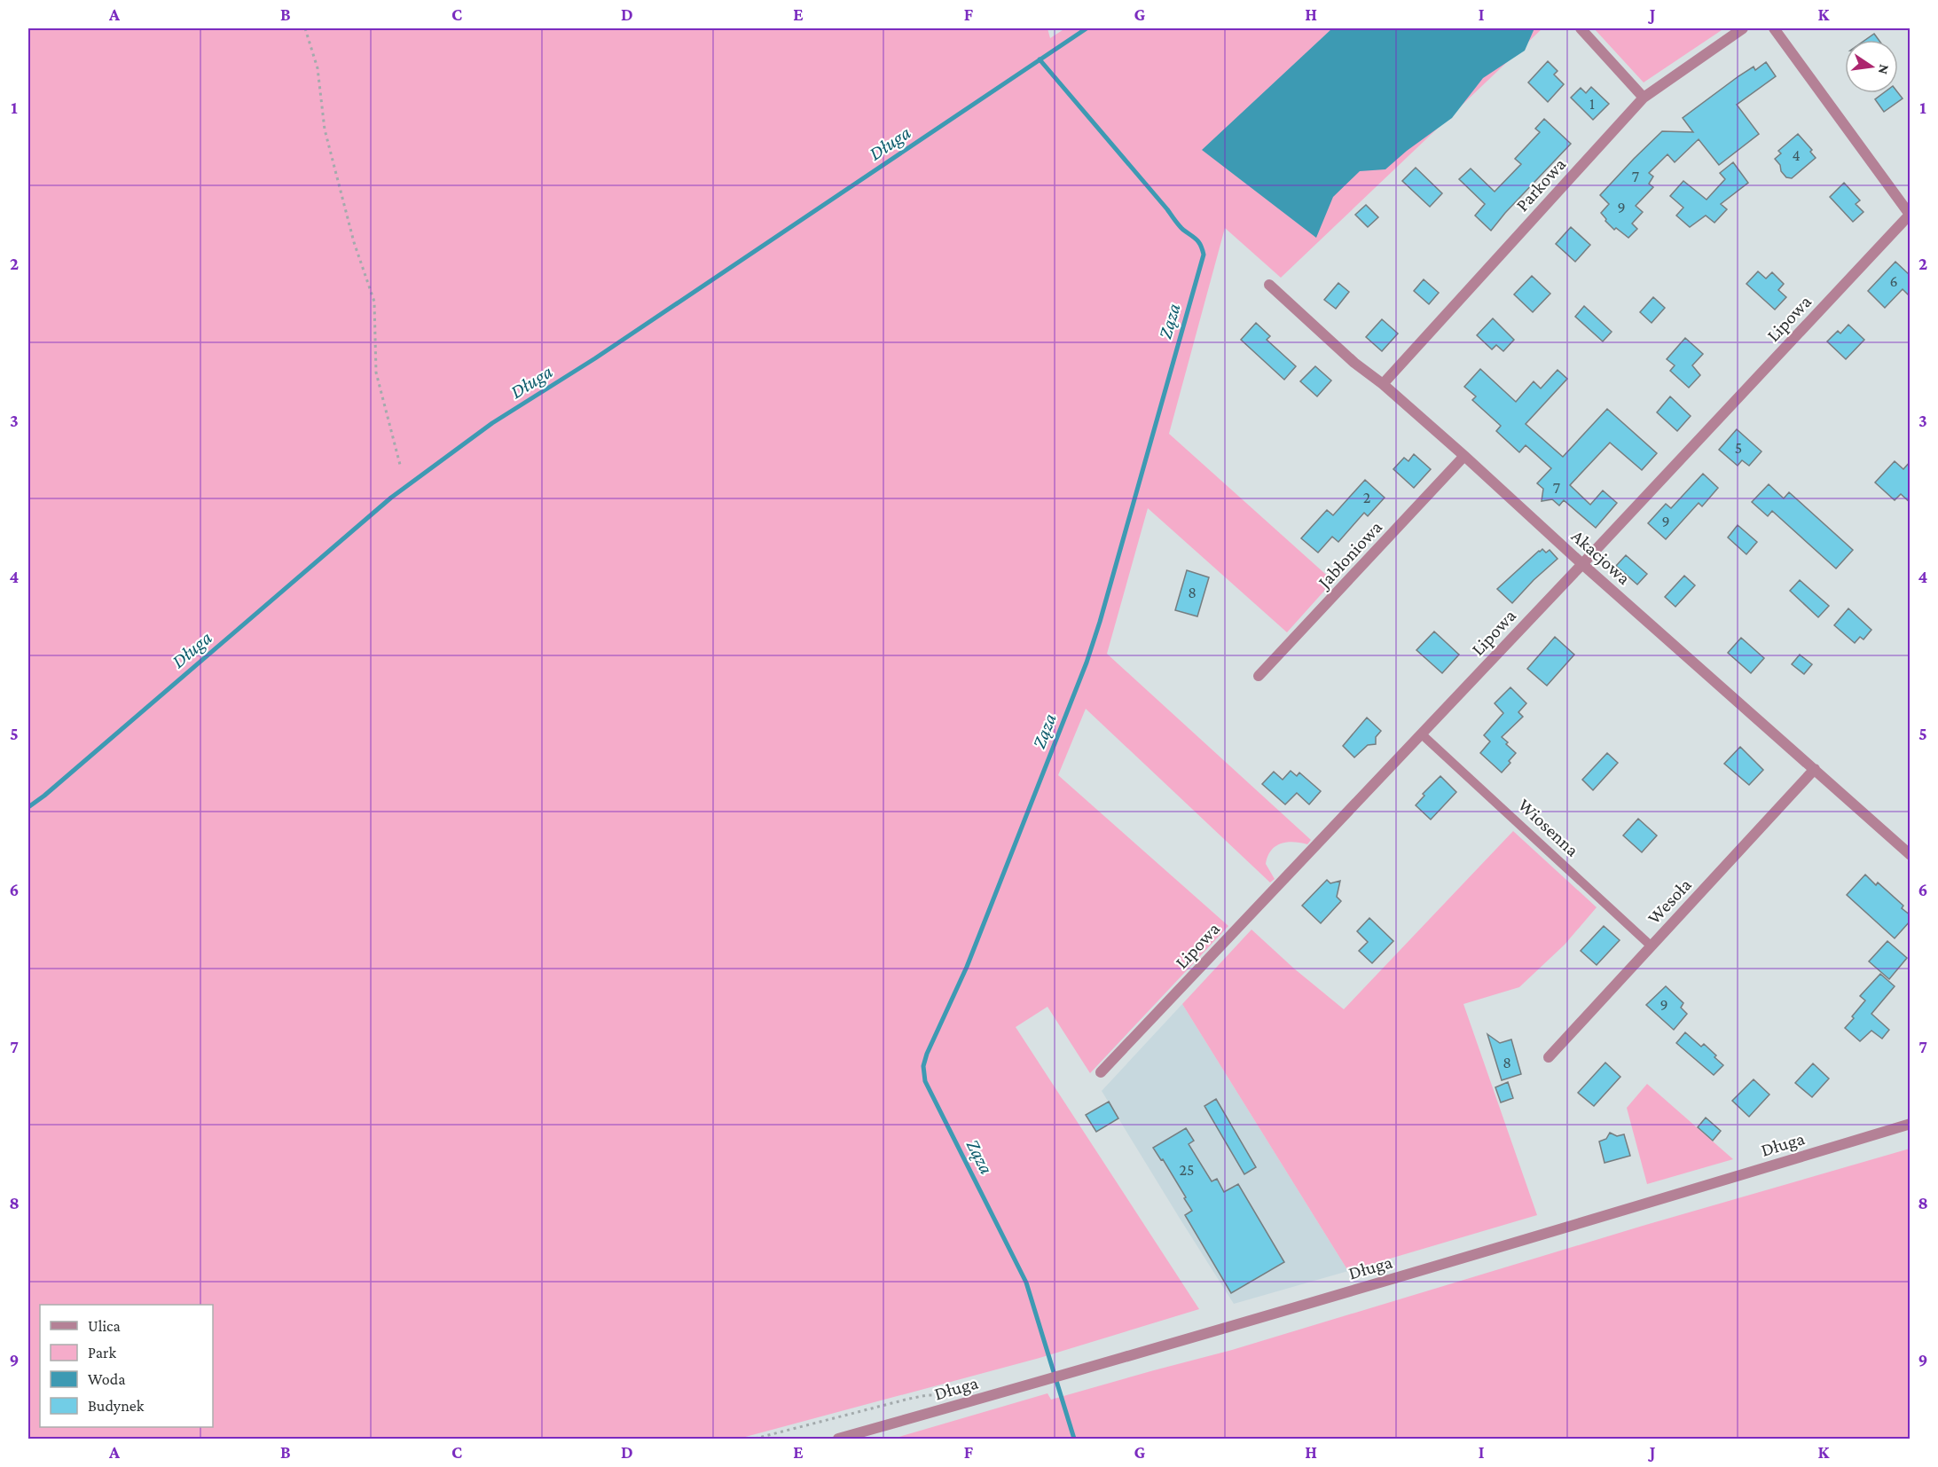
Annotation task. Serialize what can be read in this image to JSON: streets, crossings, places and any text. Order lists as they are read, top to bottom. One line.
{"streets":{"street":["Parkowa","Lipowa","Jabłoniowa","Akacjowa","Wesoła","Długa"],"lane":["Wiosenna"]},"crossings":[["Parkowa","Akacjowa"],["Lipowa","Akacjowa"],["Lipowa","Wiosenna"],["Jabłoniowa","Akacjowa"],["Akacjowa","Wesoła"],["Wiosenna","Wesoła"]],"water":["Długa","Ząza"],"house_numbers":["1","4","7","9","6","5","7","2","9","8","9","8","25"],"legend":["Ulica","Park","Woda","Budynek"],"north":"right","grid":{"columns":["A","B","C","D","E","F","G","H","I","J","K"],"rows":["1","2","3","4","5","6","7","8","9"]}}
